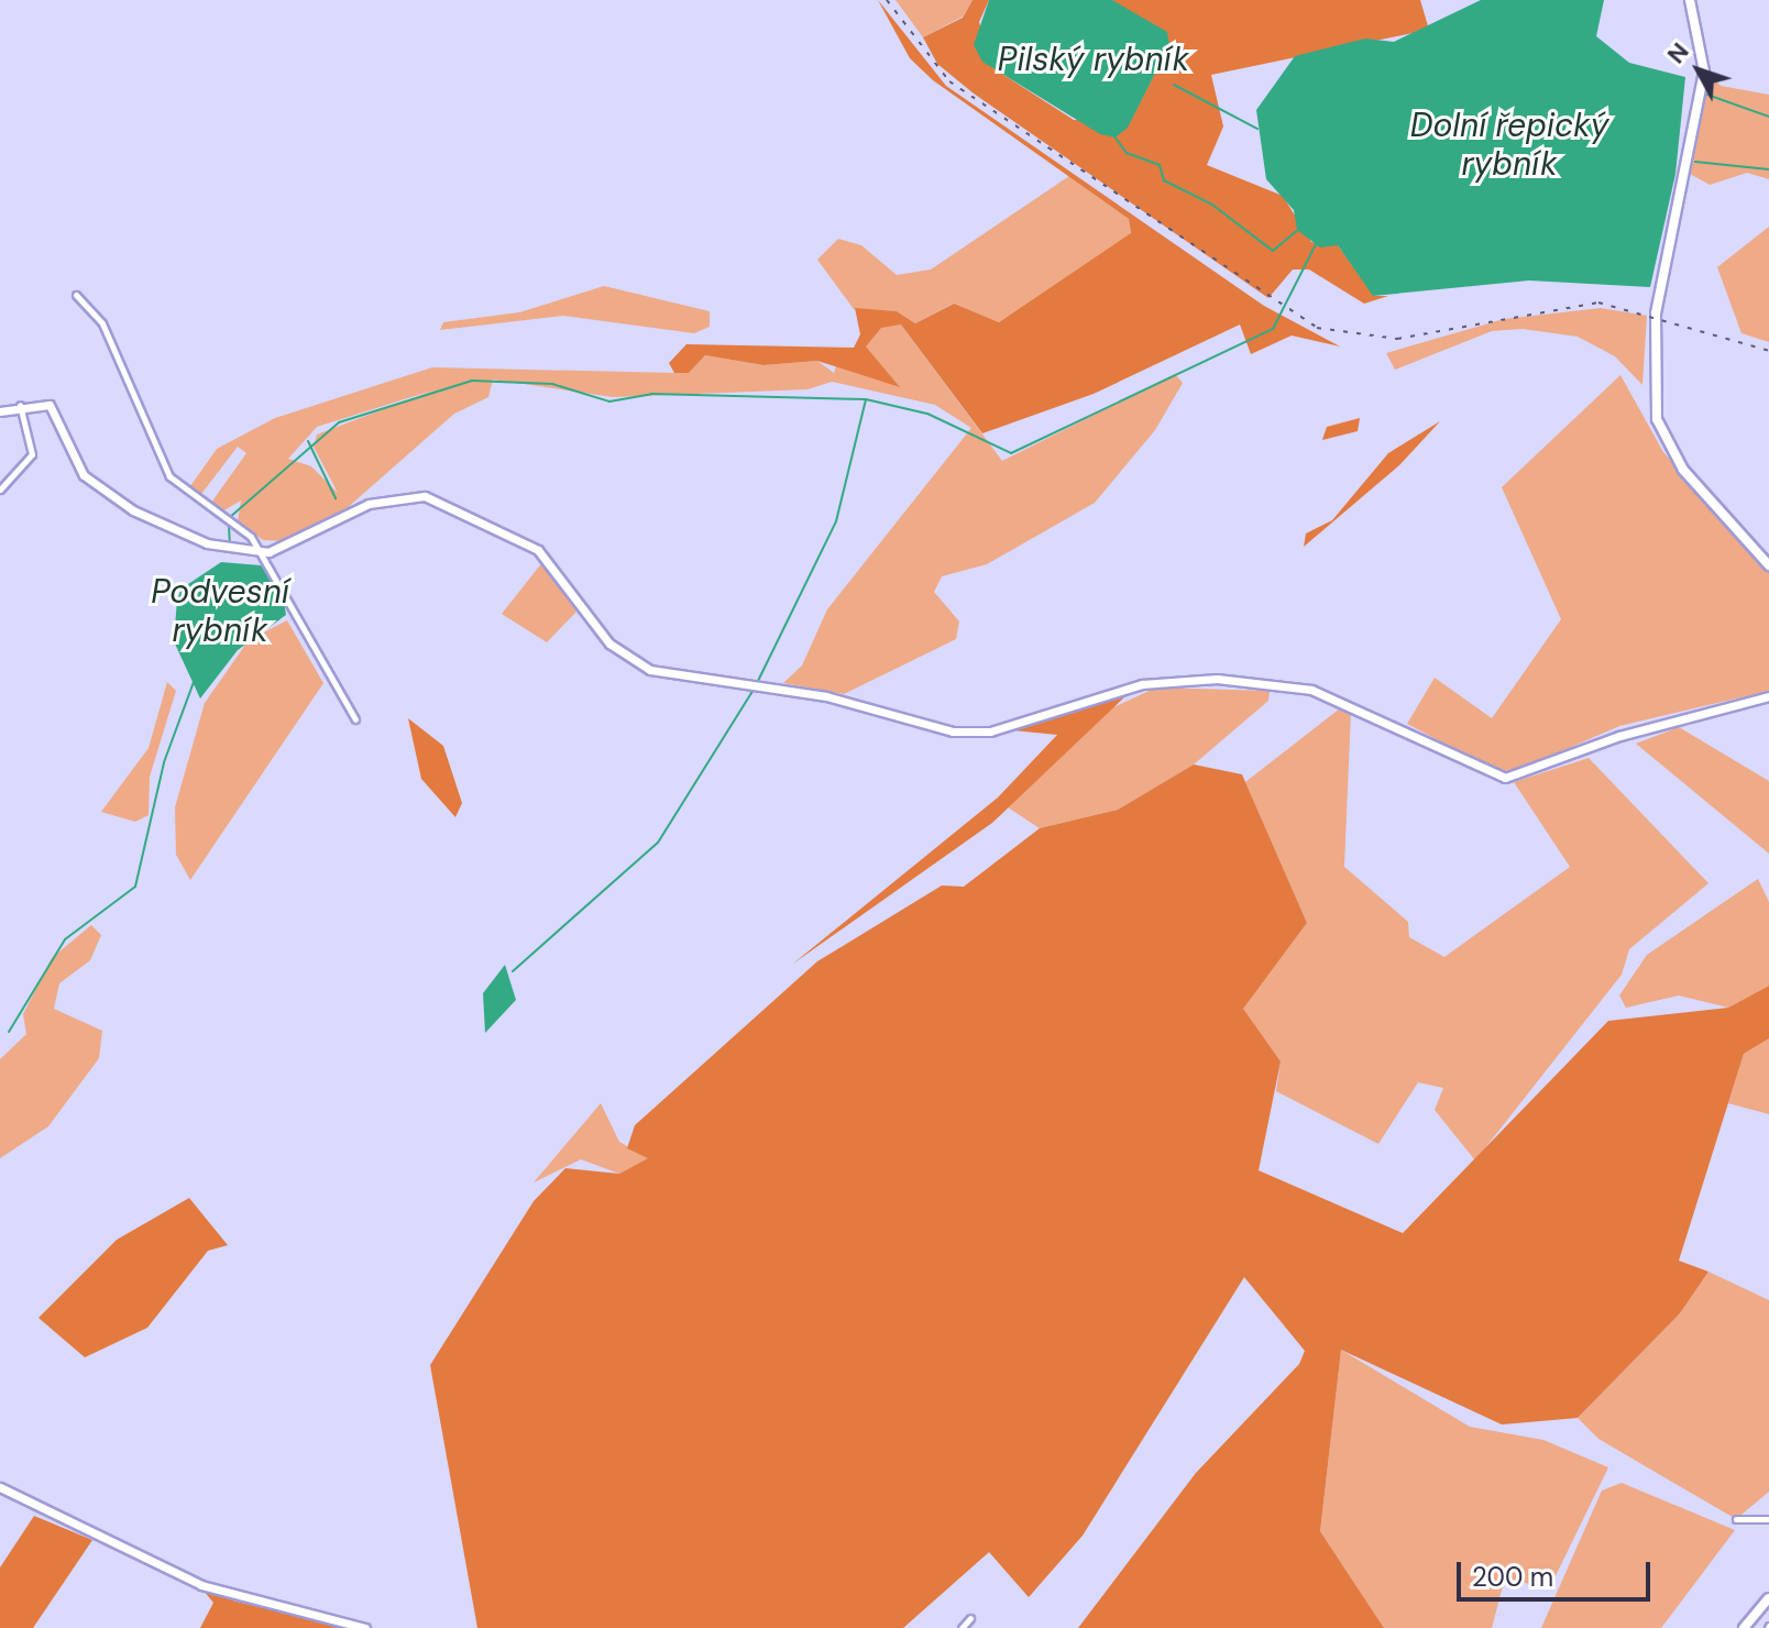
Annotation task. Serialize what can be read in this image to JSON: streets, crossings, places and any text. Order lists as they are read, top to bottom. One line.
{"water":["Pilský rybník","Dolní řepický rybník","Podvesní rybník"],"scale_bar":"200 m","north":"top left"}
